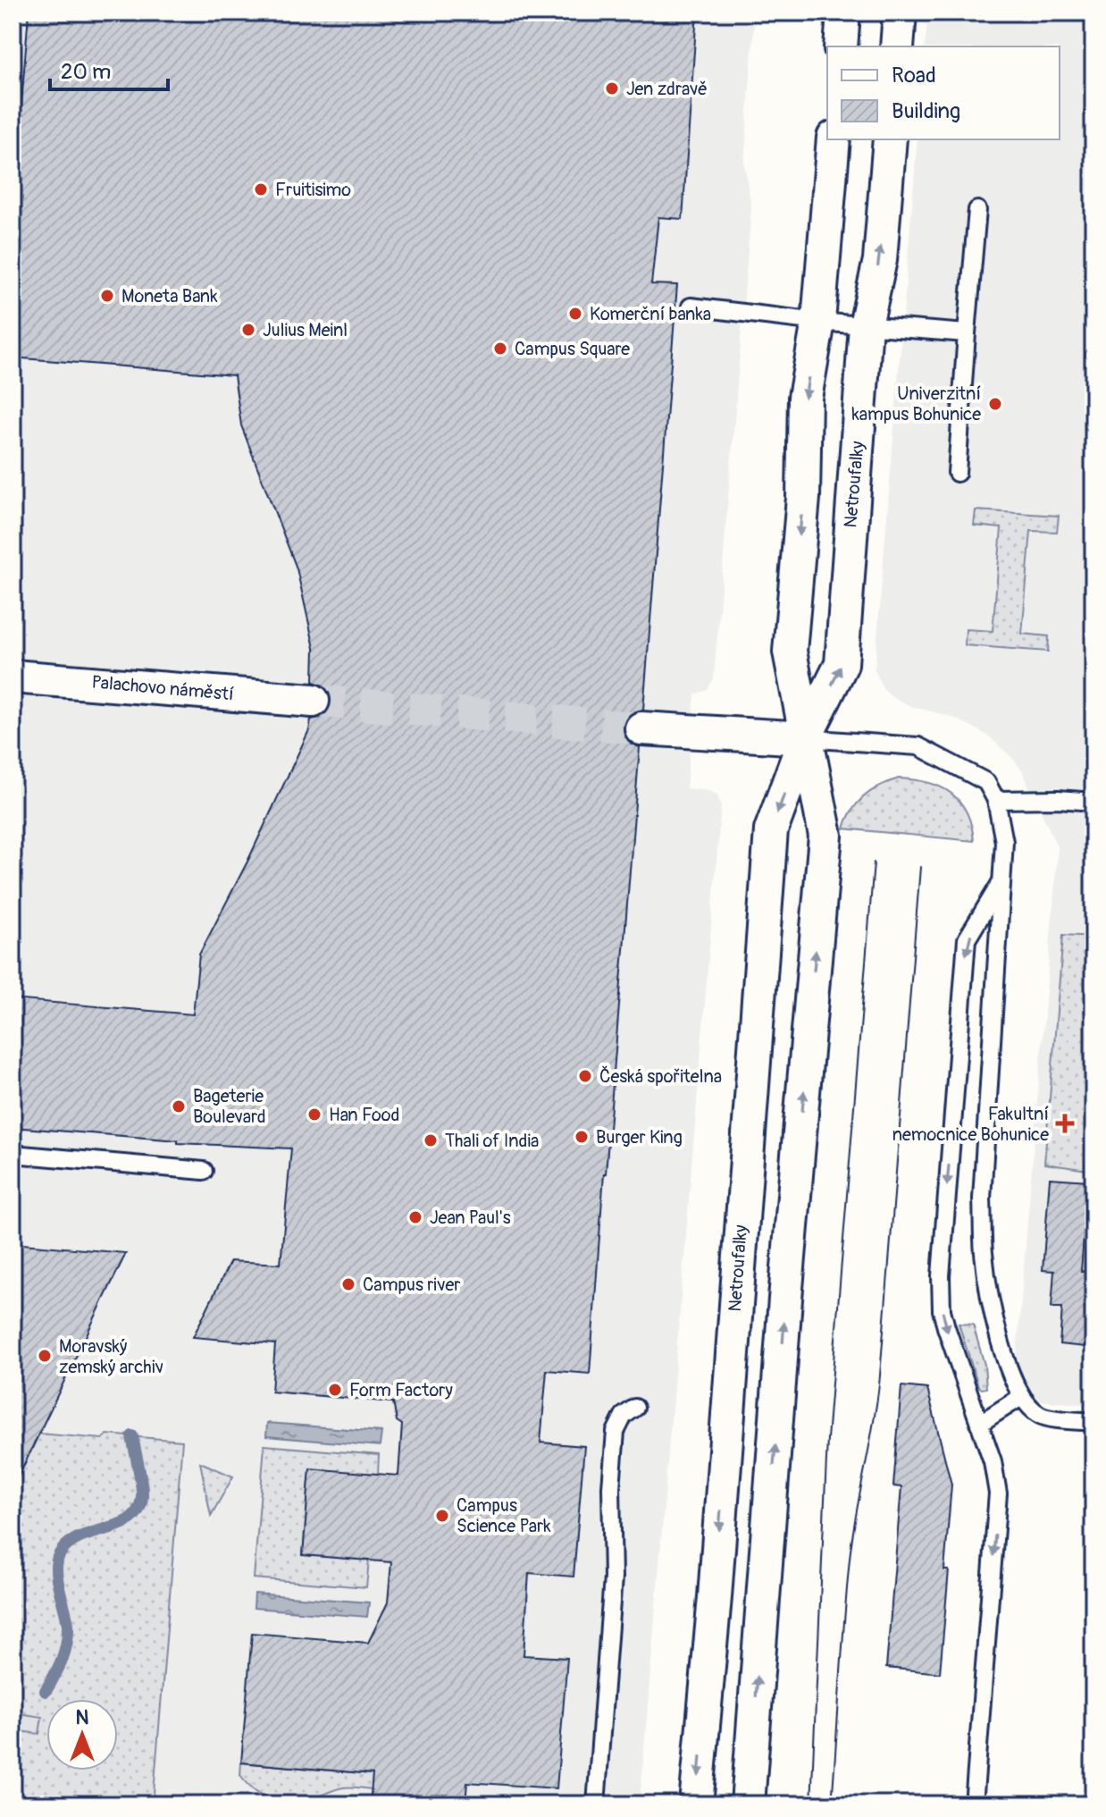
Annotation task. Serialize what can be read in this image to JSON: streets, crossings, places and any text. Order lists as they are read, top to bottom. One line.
{"streets":{"street":["Netroufalky","Palachovo náměstí"]},"places":{"other":["Jen zdravě","Fruitisimo","Moneta Bank","Komerční banka","Julius Meinl","Campus Square","Univerzitní kampus Bohunice","Česká spořitelna","Bageterie Boulevard","Han Food","Burger King","Thali of India","Jean Paul's","Campus river","Moravský zemský archiv","Form Factory","Campus Science Park"],"health":["Fakultní nemocnice Bohunice"]},"legend":["Road","Building"],"scale_bar":"20 m","north":"top"}
